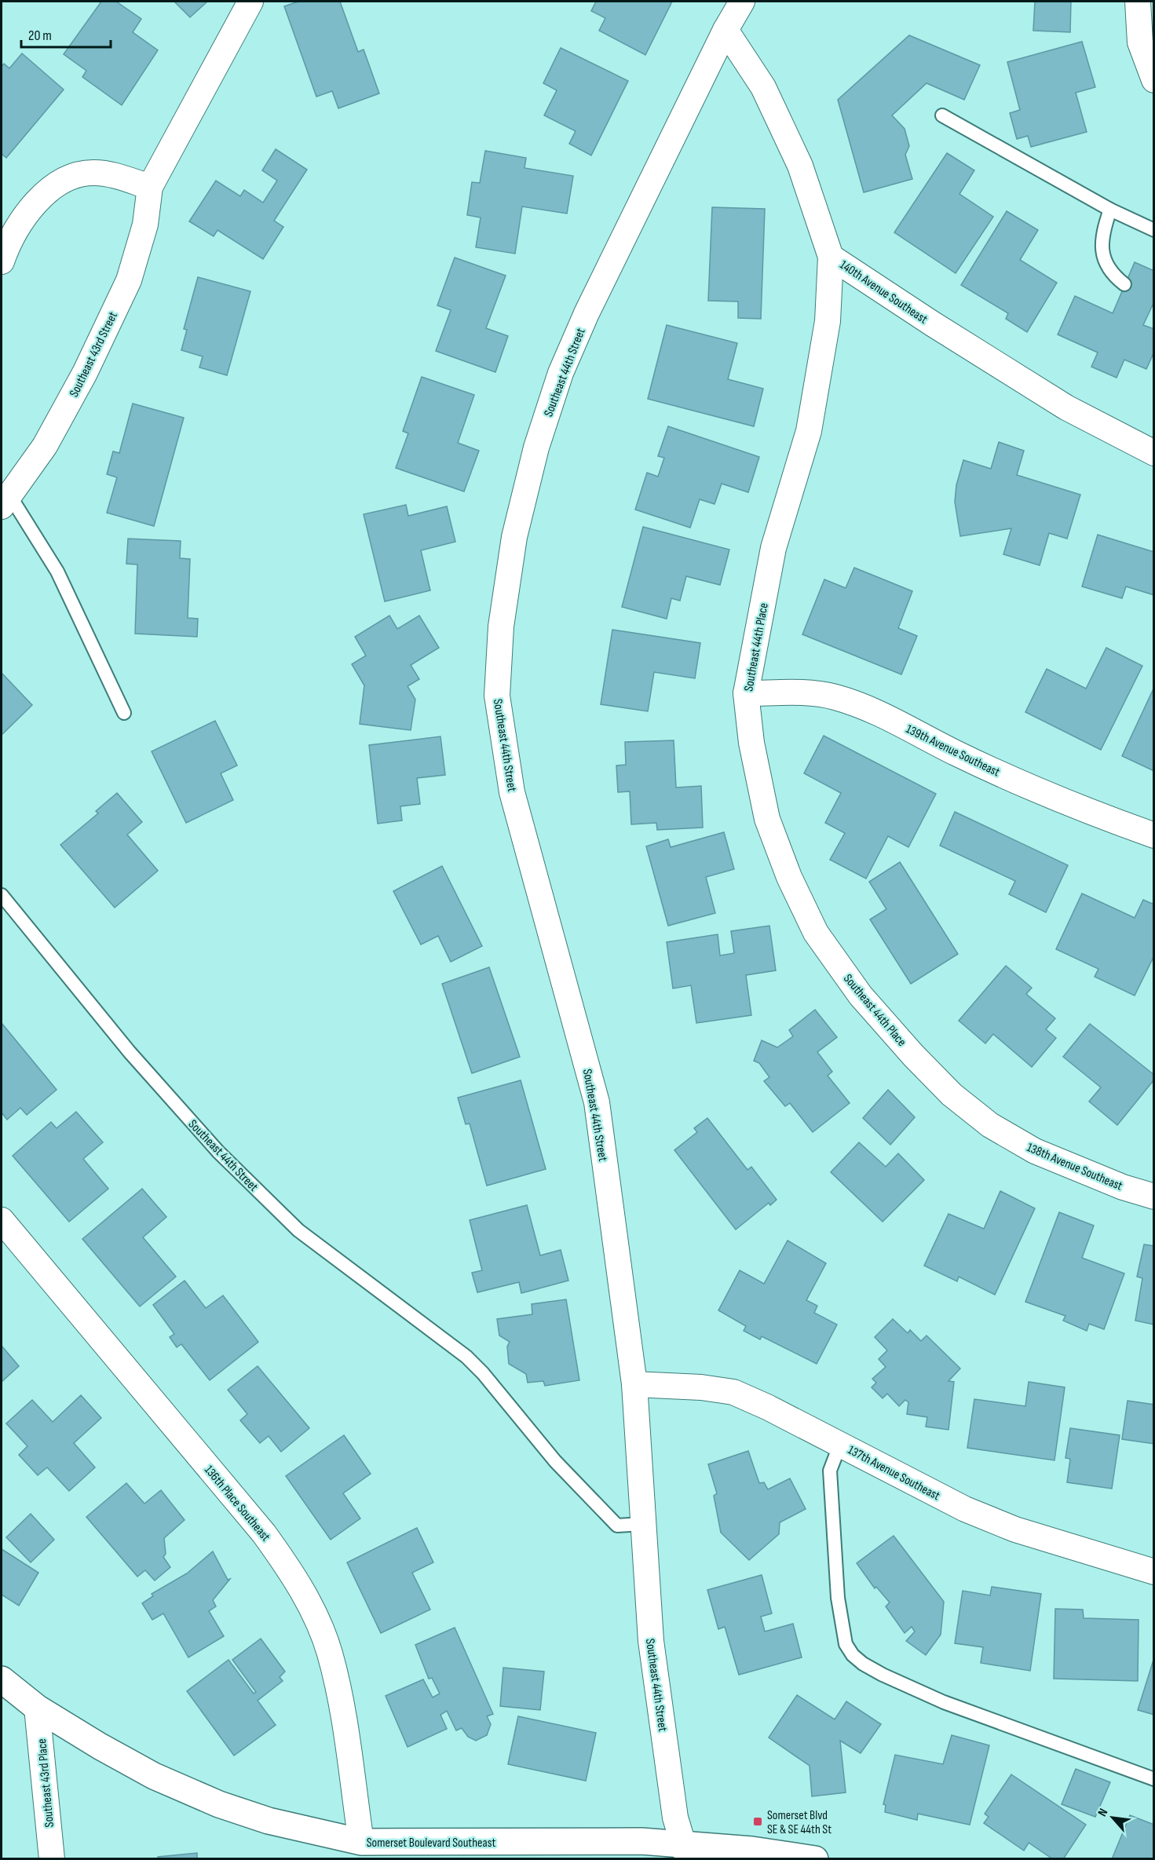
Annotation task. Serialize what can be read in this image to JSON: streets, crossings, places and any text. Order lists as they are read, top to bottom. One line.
{"streets":{"street":["140th Avenue Southeast","Southeast 43rd Street","Southeast 44th Street","Southeast 44th Place","139th Avenue Southeast","138th Avenue Southeast","137th Avenue Southeast","136th Place Southeast","Southeast 43rd Place","Somerset Boulevard Southeast"]},"crossings":[["140th Avenue Southeast","Southeast 44th Street"],["140th Avenue Southeast","Southeast 44th Place"],["Southeast 44th Street","137th Avenue Southeast"],["Southeast 44th Street","Somerset Boulevard Southeast"],["Southeast 44th Place","139th Avenue Southeast"],["Southeast 44th Place","138th Avenue Southeast"],["136th Place Southeast","Somerset Boulevard Southeast"],["Southeast 43rd Place","Somerset Boulevard Southeast"]],"places":{"transit":["Somerset Blvd SE & SE 44th St"]},"scale_bar":"20 m","north":"top left"}
